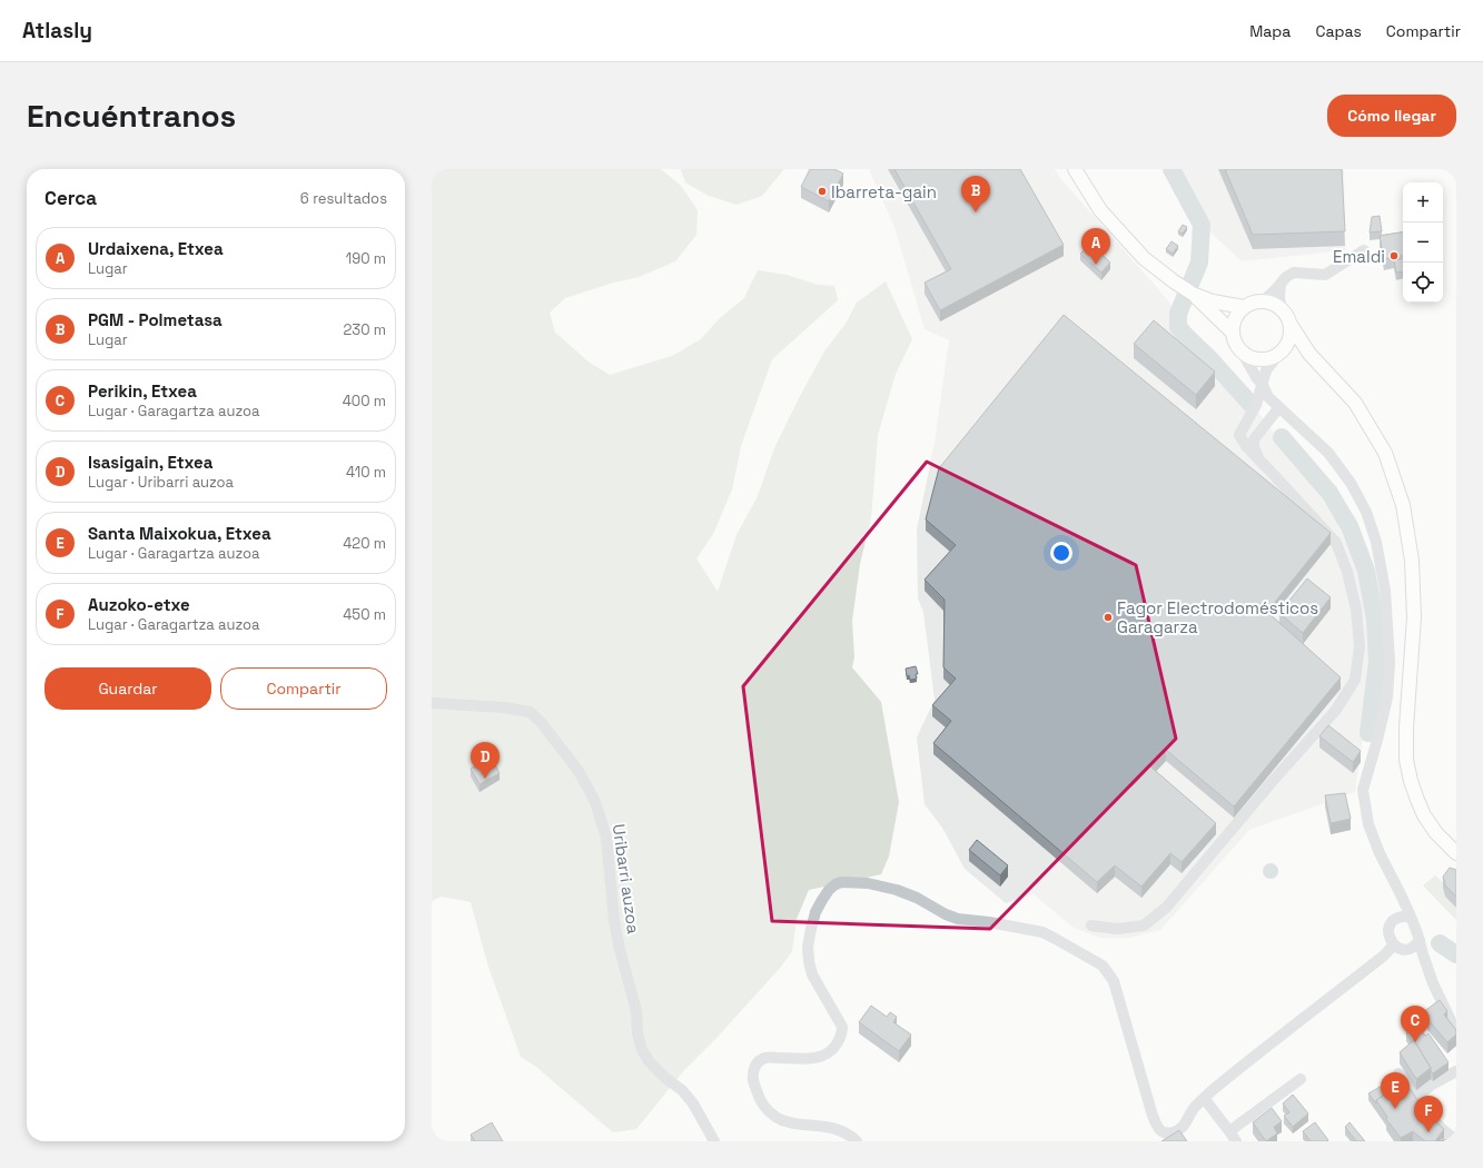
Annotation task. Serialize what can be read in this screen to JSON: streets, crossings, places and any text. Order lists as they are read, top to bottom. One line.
{"streets":{"street":["Uribarri auzoa"]},"places":["Ibarreta-gain","Emaldi","Fagor Electrodomésticos Garagarza"],"page":{"header":"Atlasly","nav":["Mapa","Capas","Compartir"],"buttons":["Cómo llegar",["Guardar","Compartir"]],"title":"Encuéntranos","heading":["Cerca","6 resultados"],"pins":["B","A","D","C","E","F"],"map_buttons":["+","−"],"list":[{"mark":"A","name":"Urdaixena, Etxea","note":"Lugar","value":"190 m"},{"mark":"B","name":"PGM - Polmetasa","note":"Lugar","value":"230 m"},{"mark":"C","name":"Perikin, Etxea","note":"Lugar · Garagartza auzoa","value":"400 m"},{"mark":"D","name":"Isasigain, Etxea","note":"Lugar · Uribarri auzoa","value":"410 m"},{"mark":"E","name":"Santa Maixokua, Etxea","note":"Lugar · Garagartza auzoa","value":"420 m"},{"mark":"F","name":"Auzoko-etxe","note":"Lugar · Garagartza auzoa","value":"450 m"}]}}
